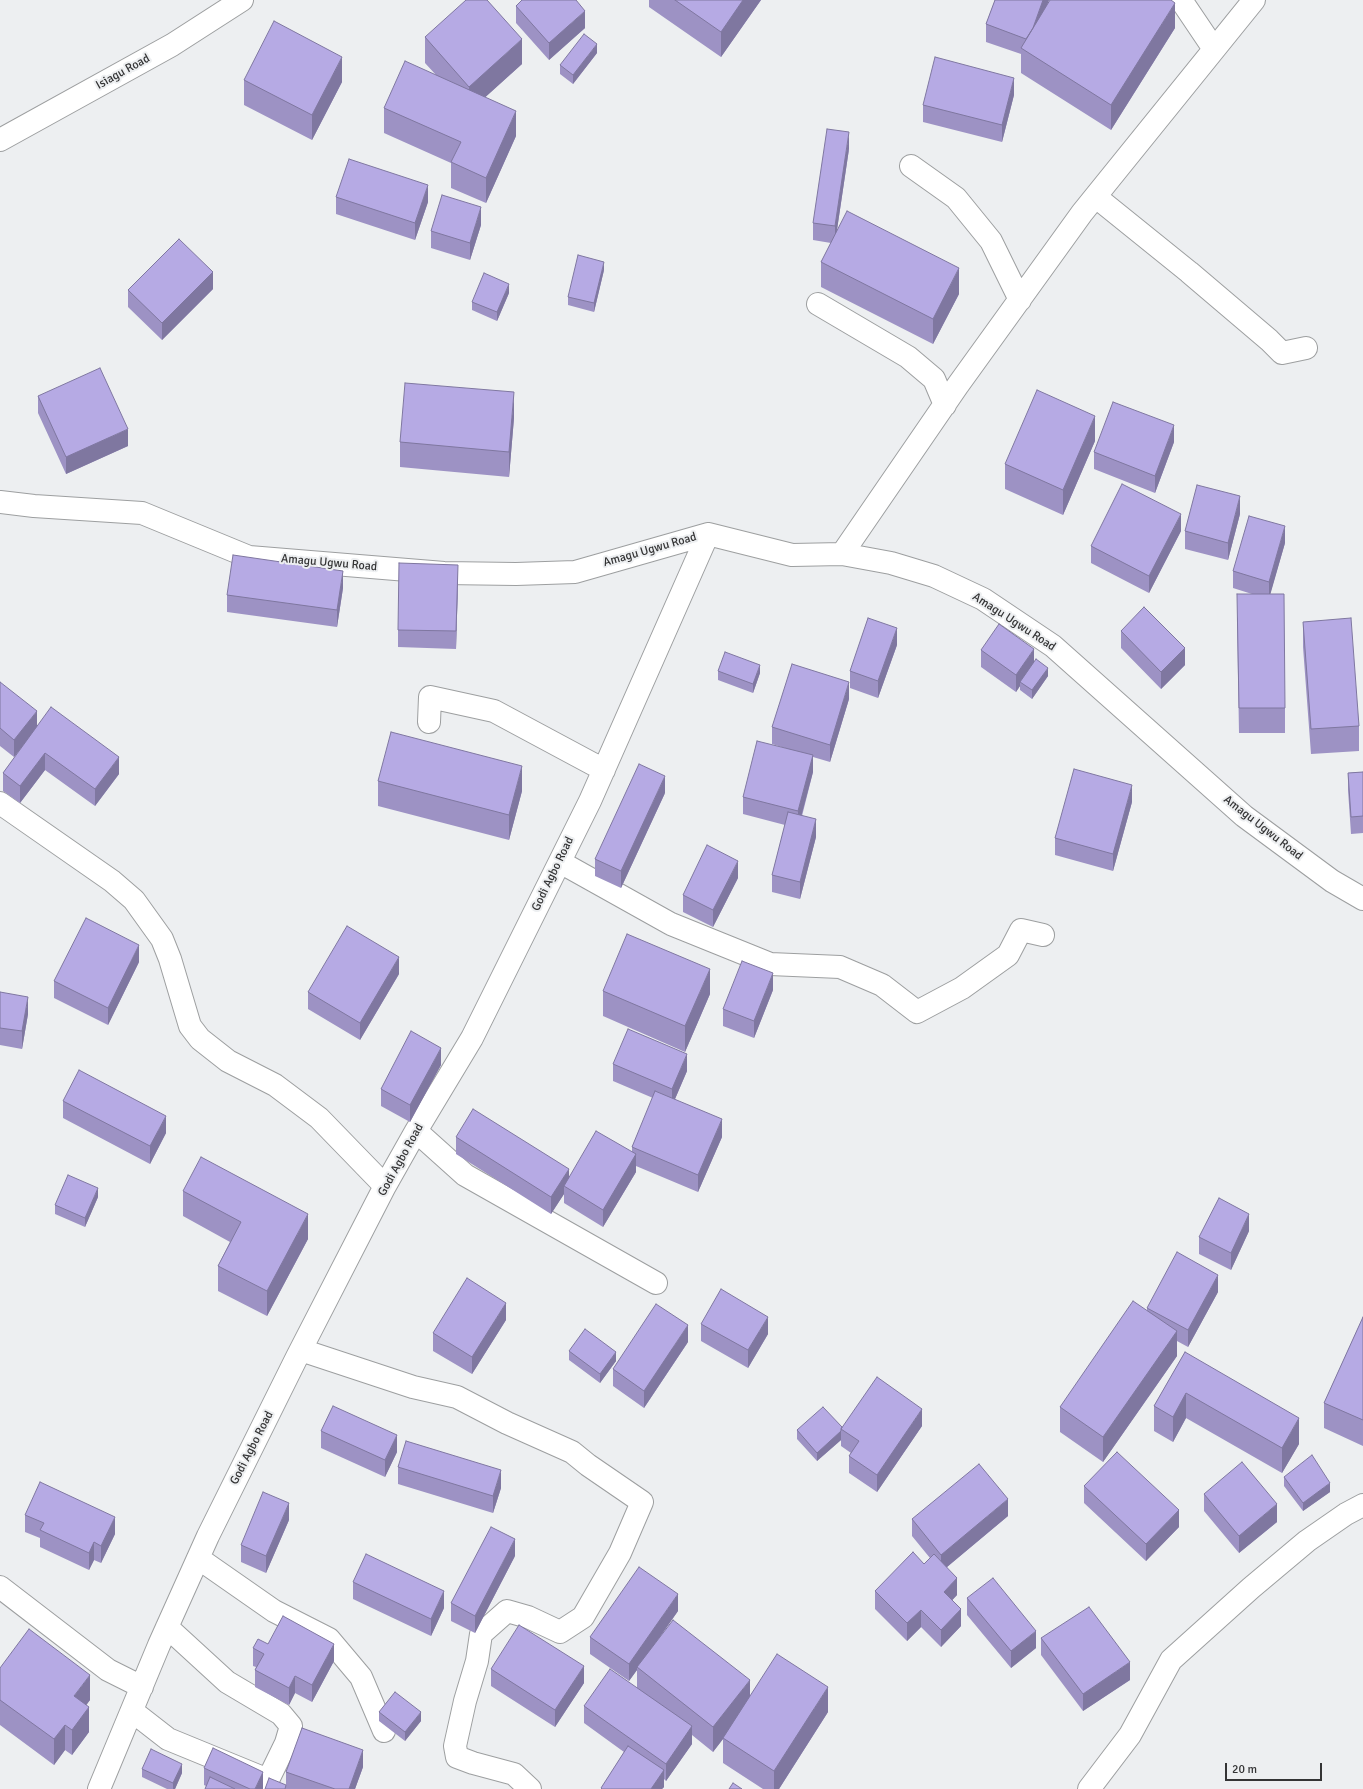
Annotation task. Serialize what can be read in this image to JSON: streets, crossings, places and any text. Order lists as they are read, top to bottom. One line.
{"streets":{"street":["Isiagu Road","Amagu Ugwu Road","Godi Agbo Road"]},"crossings":[["Amagu Ugwu Road","Godi Agbo Road"]],"scale_bar":"20 m"}
